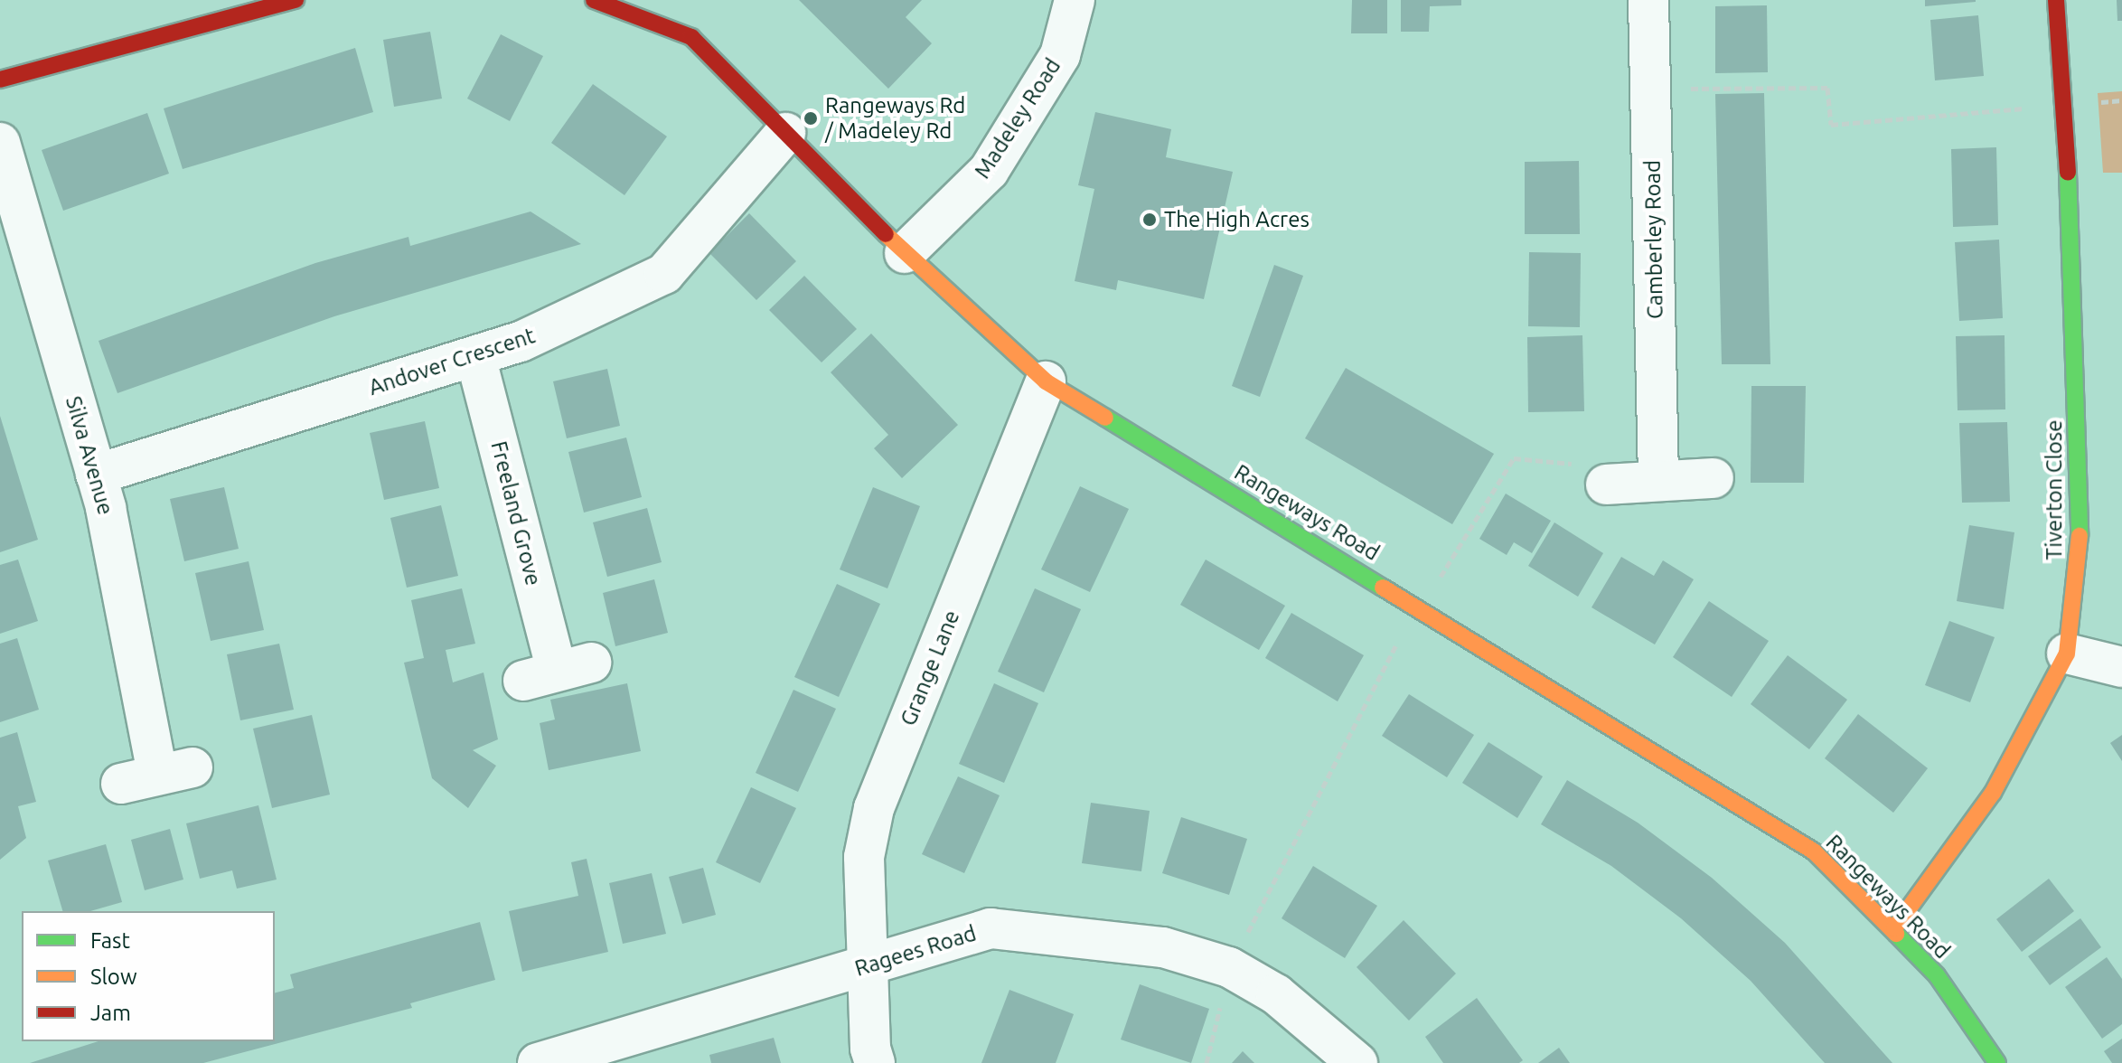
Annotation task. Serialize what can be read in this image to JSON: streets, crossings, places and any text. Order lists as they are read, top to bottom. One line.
{"streets":{"street":["Madeley Road","Camberley Road","Andover Crescent","Silva Avenue","Tiverton Close","Rangeways Road","Freeland Grove","Grange Lane","Ragees Road"]},"crossings":[["Madeley Road","Rangeways Road"],["Andover Crescent","Silva Avenue"],["Andover Crescent","Rangeways Road"],["Andover Crescent","Freeland Grove"],["Tiverton Close","Rangeways Road"],["Rangeways Road","Grange Lane"],["Grange Lane","Ragees Road"]],"places":["Rangeways Rd / Madeley Rd","The High Acres"],"legend":["Fast","Slow","Jam"]}
